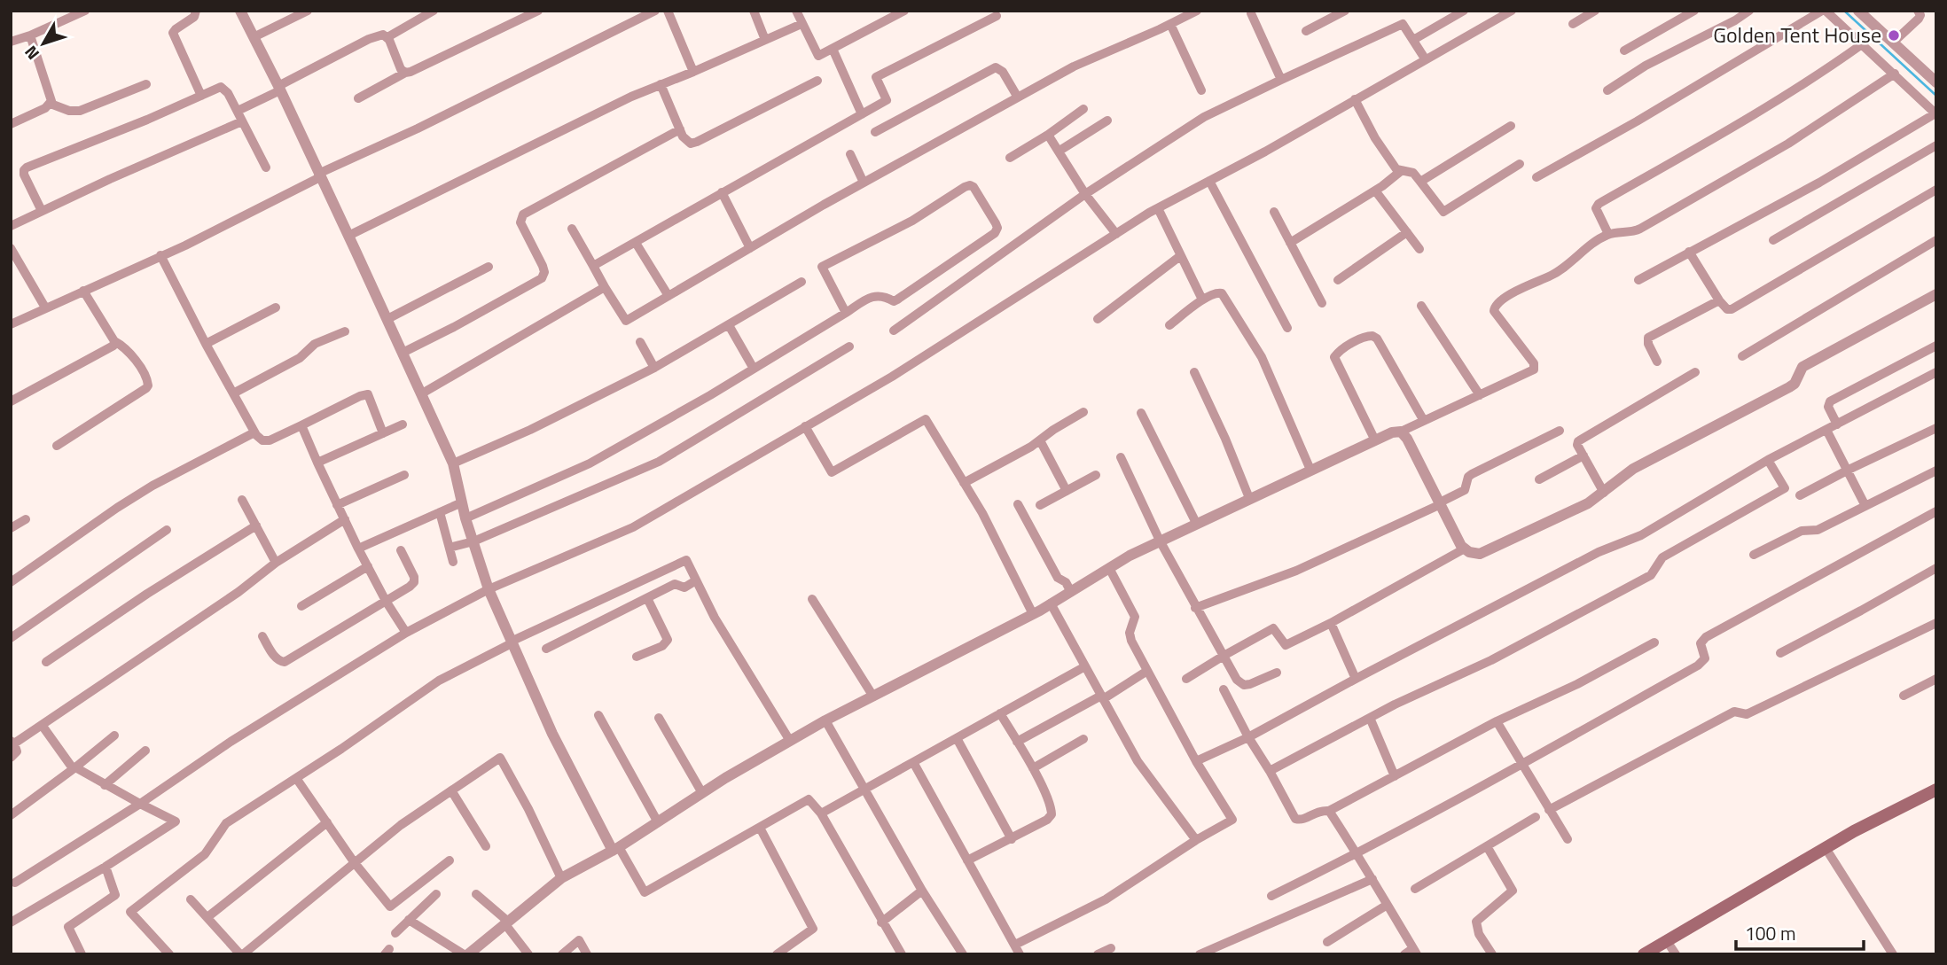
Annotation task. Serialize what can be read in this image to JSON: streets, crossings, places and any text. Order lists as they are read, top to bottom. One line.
{"places":["Golden Tent House"],"scale_bar":"100 m","north":"bottom left"}
